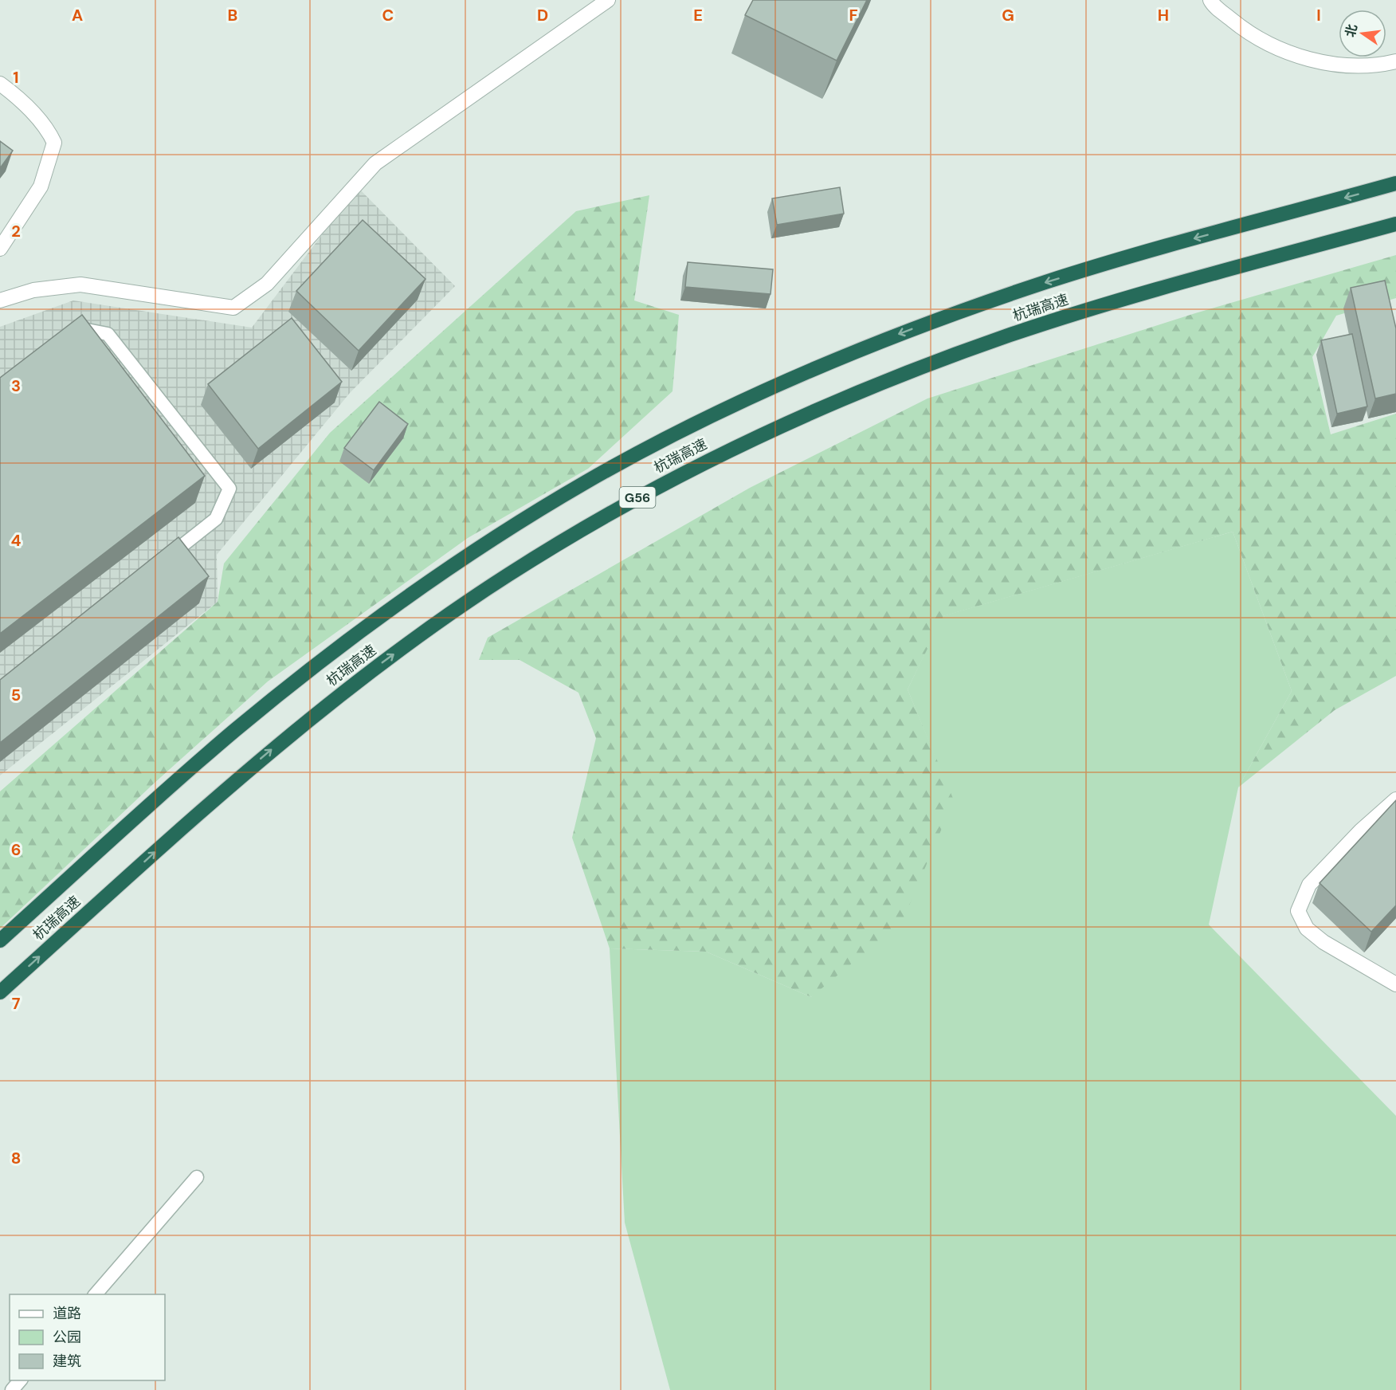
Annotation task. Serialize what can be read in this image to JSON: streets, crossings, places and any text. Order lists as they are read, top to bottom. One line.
{"streets":{"highway":["杭瑞高速","G56"]},"legend":["道路","公园","建筑"],"north":"left","grid":{"columns":["A","B","C","D","E","F","G","H","I"],"rows":["1","2","3","4","5","6","7","8"]}}
